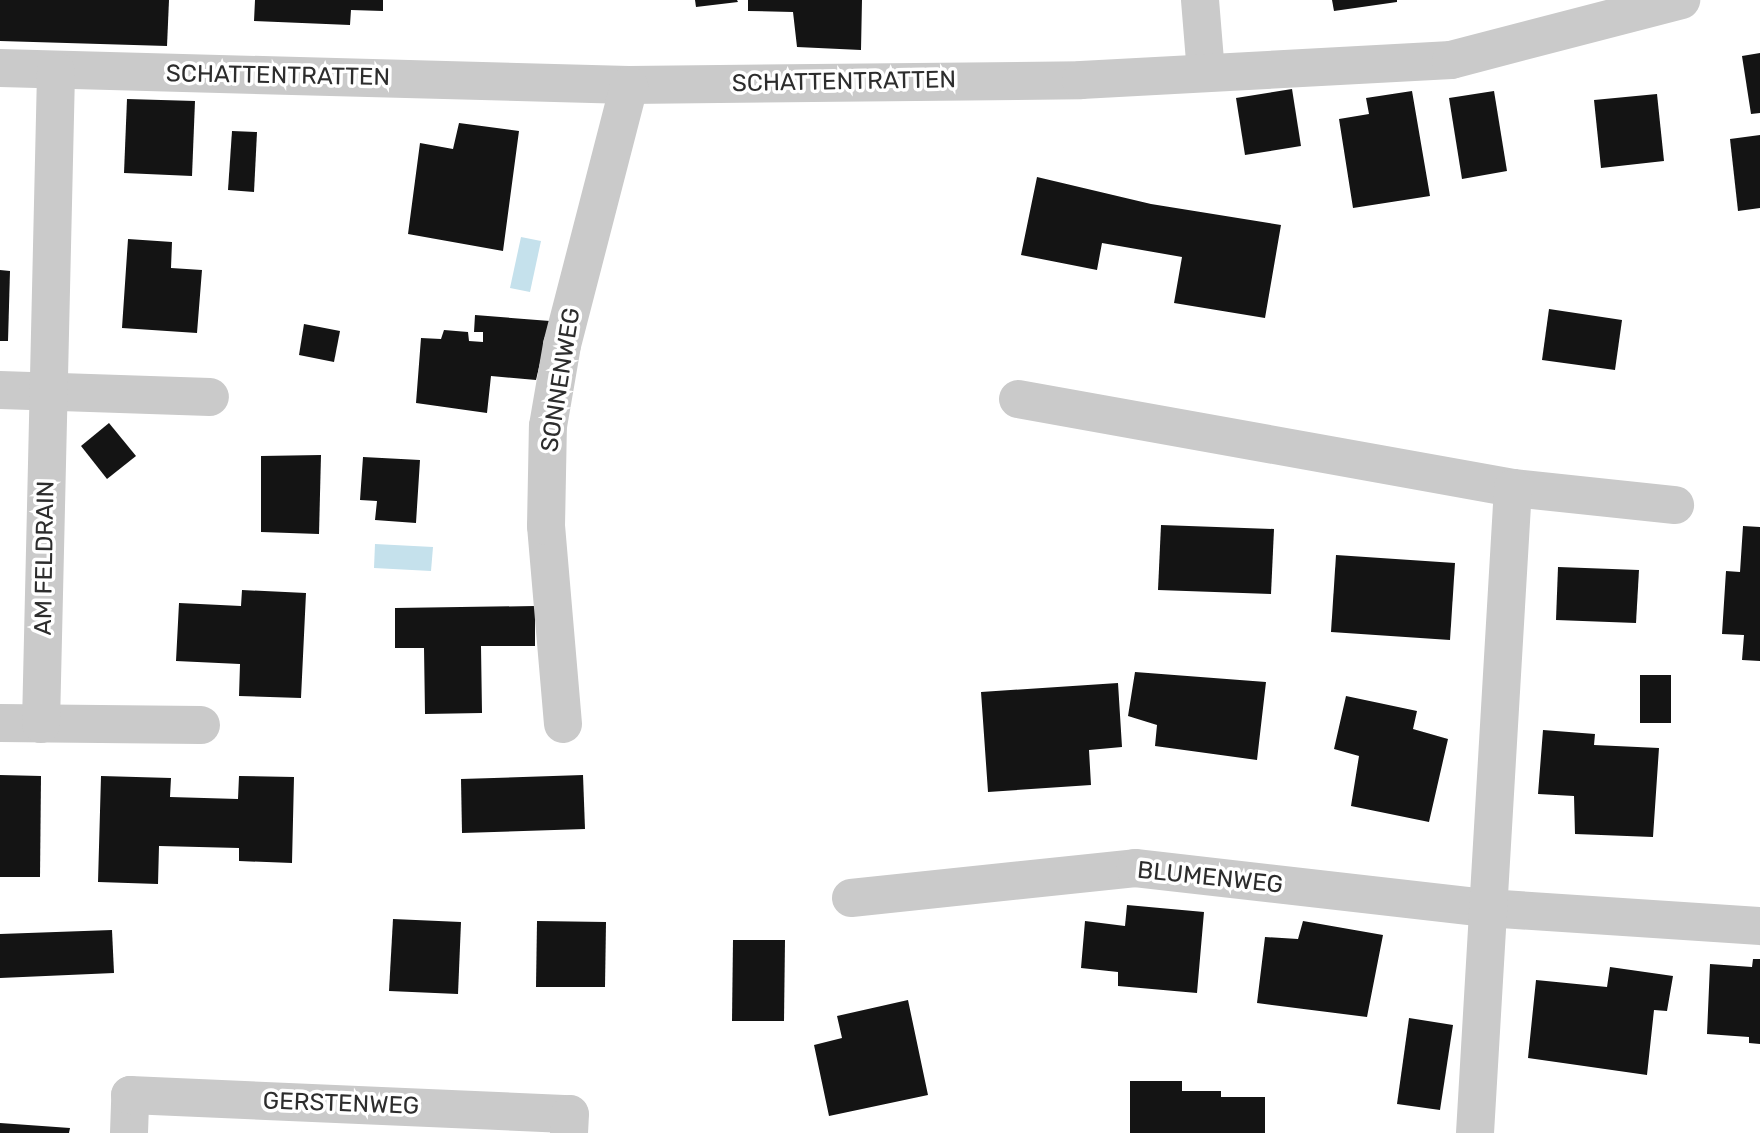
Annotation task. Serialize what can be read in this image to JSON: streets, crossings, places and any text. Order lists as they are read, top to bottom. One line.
{"streets":{"street":["SCHATTENTRATTEN","SONNENWEG","AM FELDRAIN","BLUMENWEG","GERSTENWEG"]},"crossings":[["SCHATTENTRATTEN","SONNENWEG"],["SCHATTENTRATTEN","AM FELDRAIN"]]}
